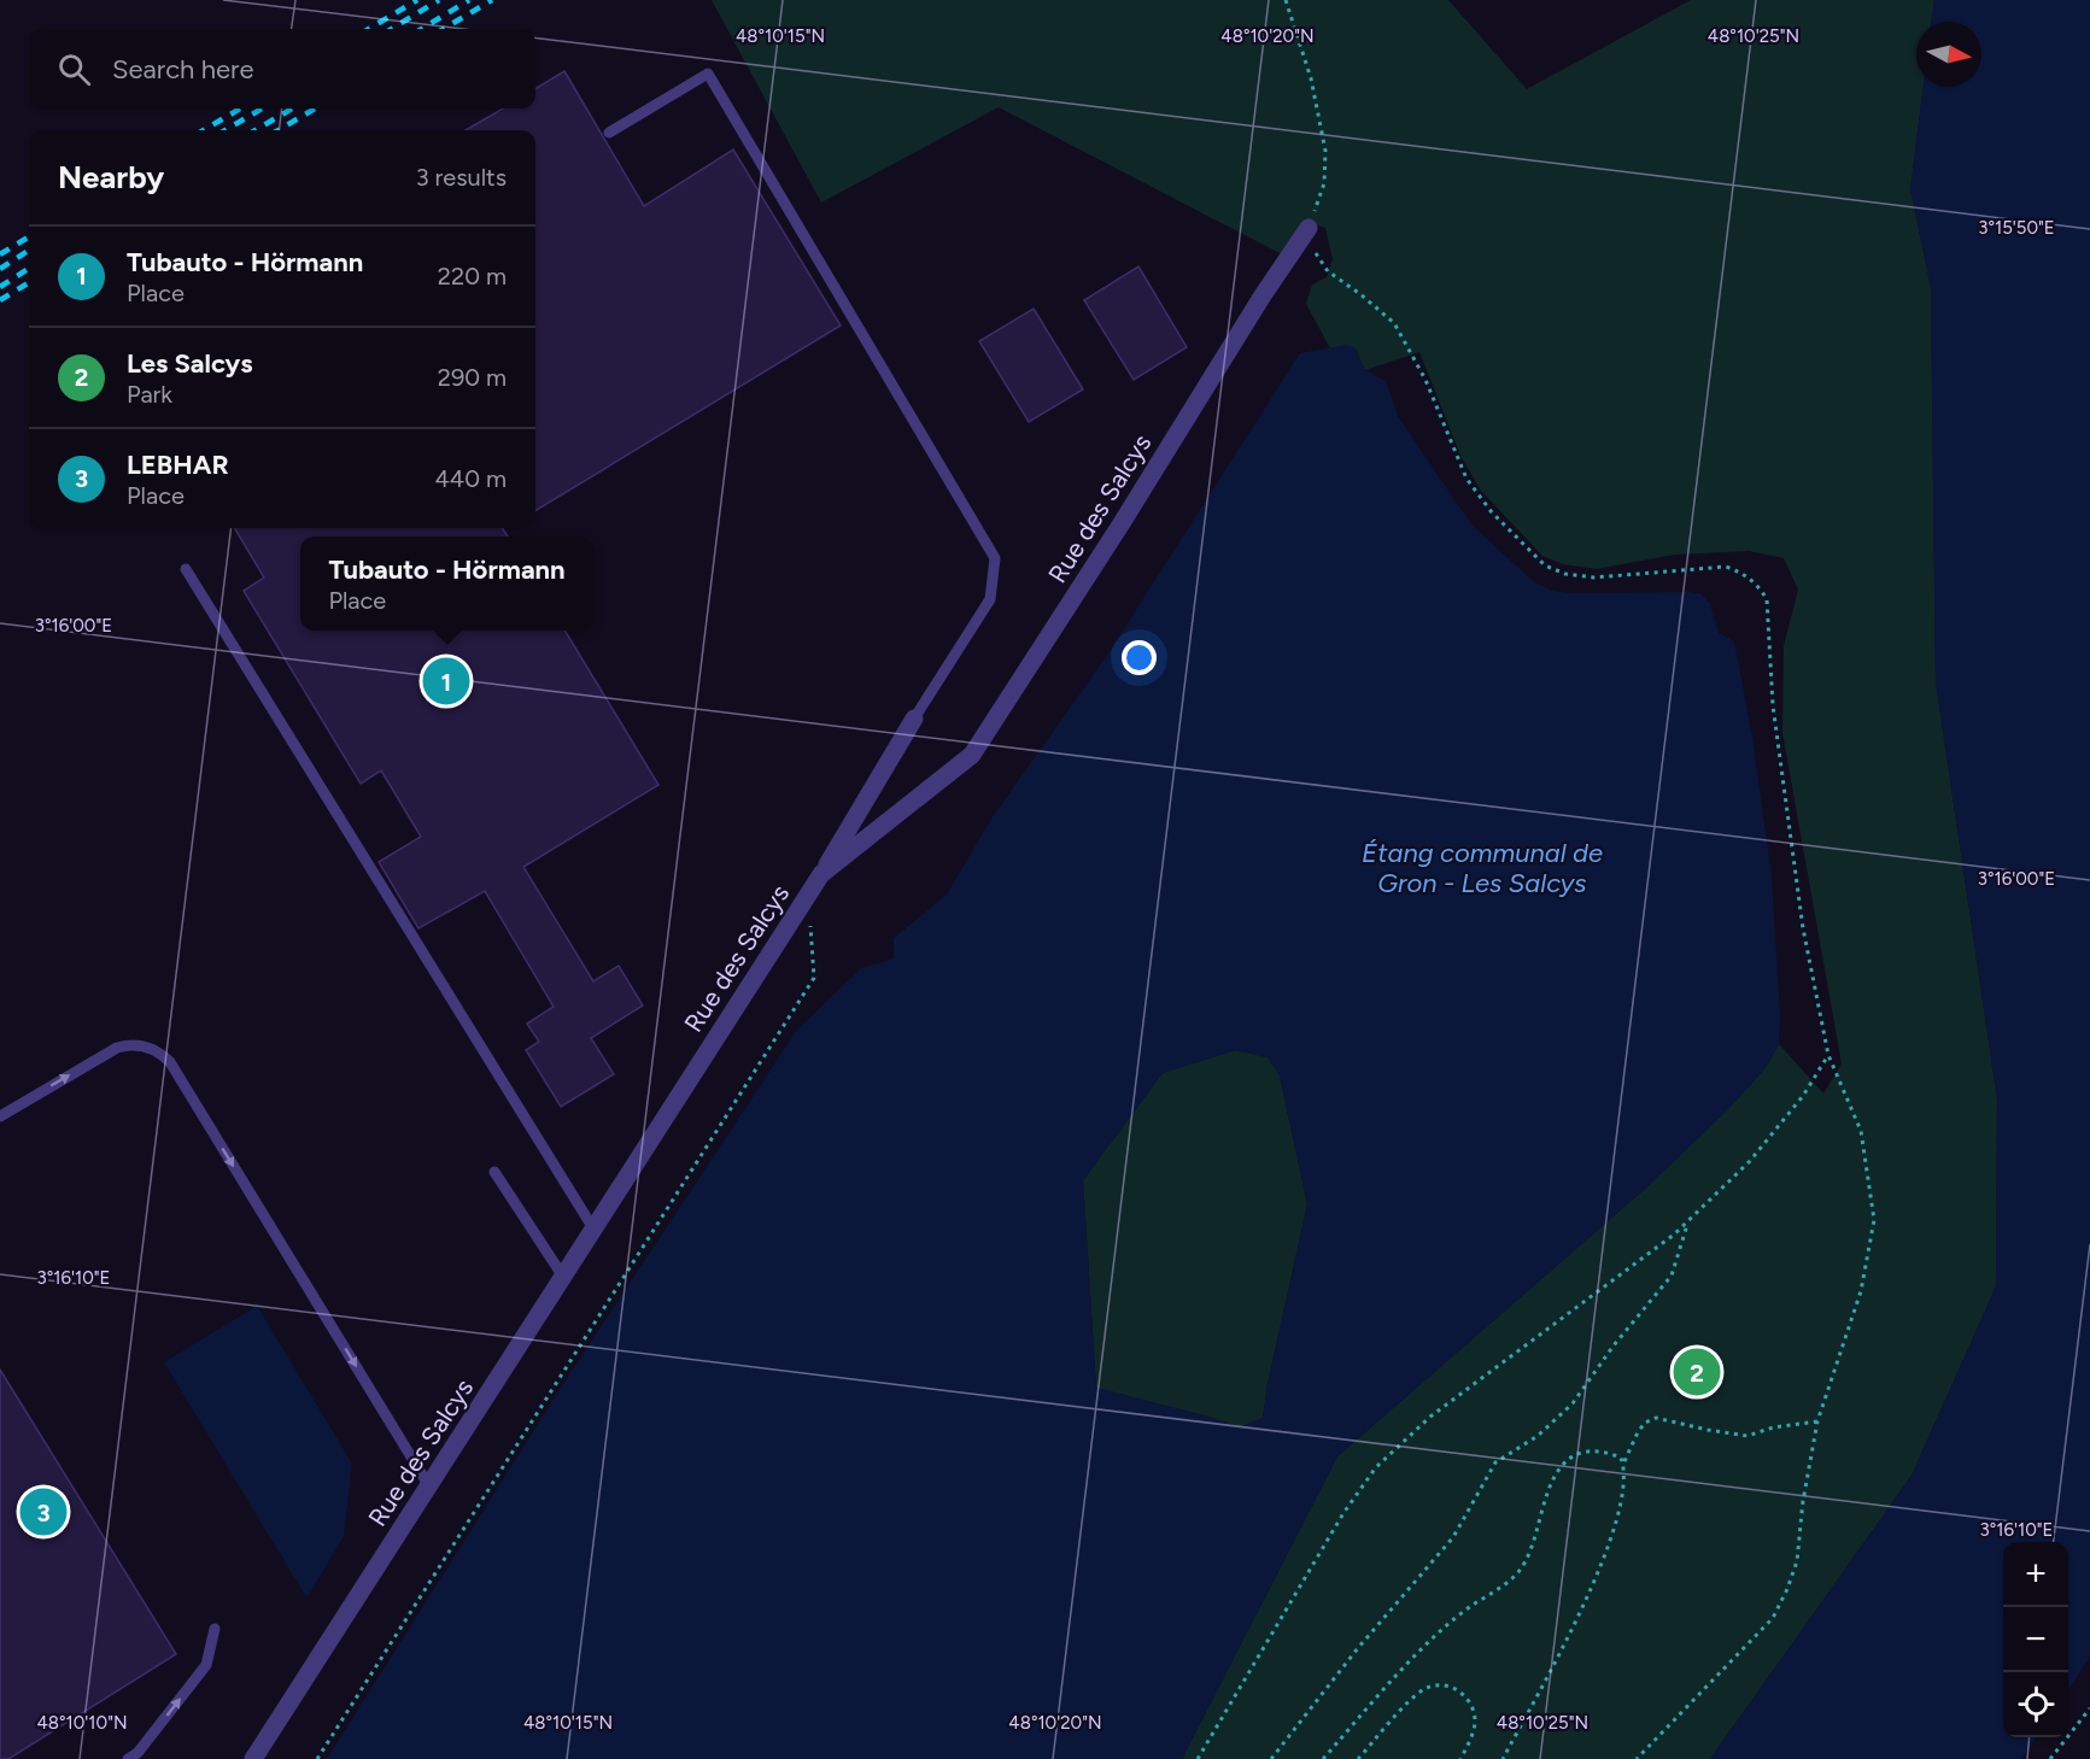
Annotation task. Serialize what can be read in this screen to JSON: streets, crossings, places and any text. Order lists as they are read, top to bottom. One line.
{"streets":{"street":["Rue des Salcys"]},"water":["Étang communal de Gron - Les Salcys"],"north":"right","page":{"search":"Search here","heading":["Nearby","3 results"],"list":[{"mark":"1","name":"Tubauto - Hörmann","note":"Place","value":"220 m"},{"mark":"2","name":"Les Salcys","note":"Park","value":"290 m"},{"mark":"3","name":"LEBHAR","note":"Place","value":"440 m"}],"popup":["Tubauto - Hörmann","Place"],"pins":["1","2","3"],"map_buttons":["+","−"]},"coordinates":["48°10'15\"N","48°10'20\"N","48°10'25\"N","3°15'50\"E","3°16'00\"E","3°16'10\"E","48°10'10\"N"]}
